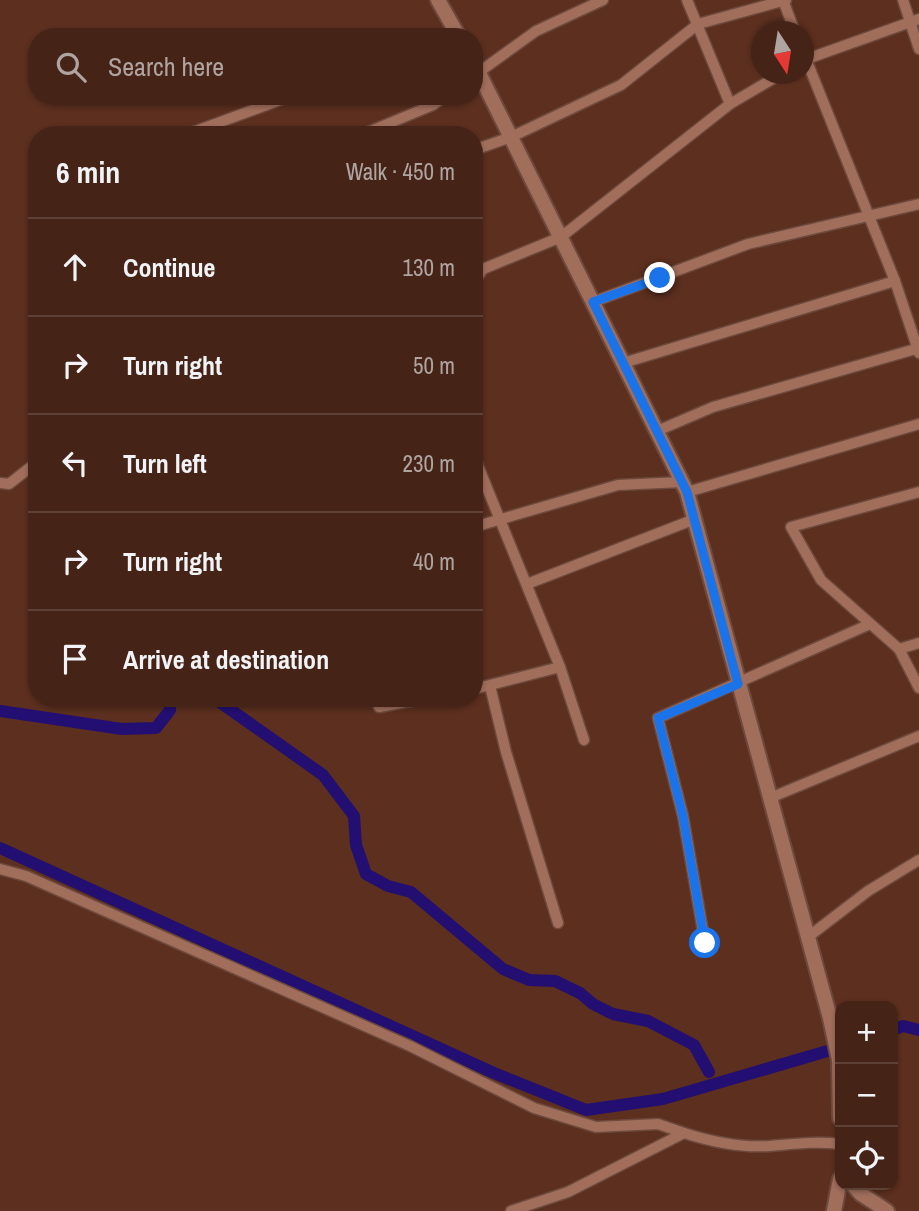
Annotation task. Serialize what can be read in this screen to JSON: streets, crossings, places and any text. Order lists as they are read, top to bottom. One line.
{"north":"bottom","page":{"search":"Search here","heading":["6 min","Walk · 450 m"],"list":[["Continue","130 m"],["Turn right","50 m"],["Turn left","230 m"],["Turn right","40 m"],"Arrive at destination"],"map_buttons":["+","−"]}}
